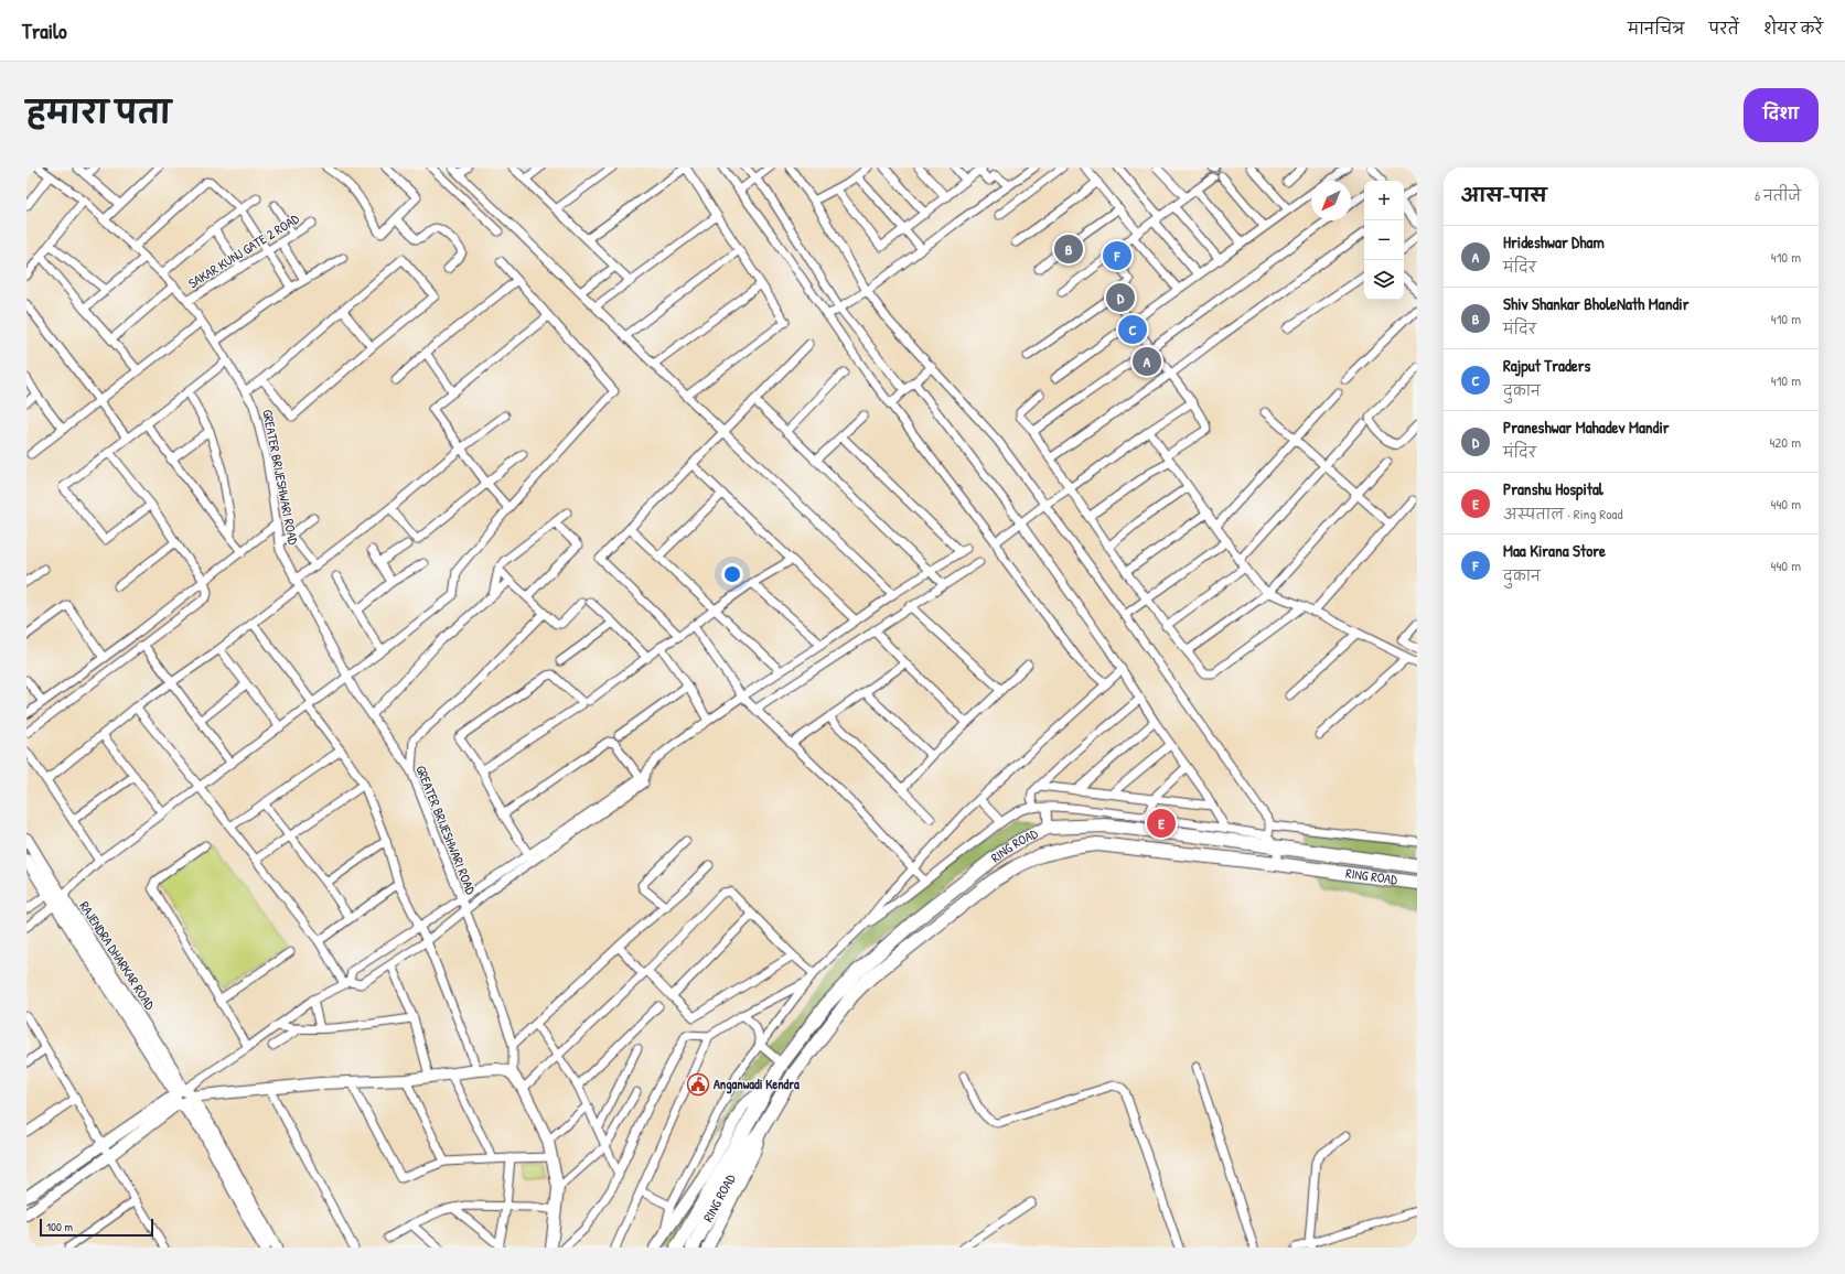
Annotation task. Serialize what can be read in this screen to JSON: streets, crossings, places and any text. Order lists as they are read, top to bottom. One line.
{"streets":{"main road":["RING ROAD"],"street":["SAKAR KUNJ GATE 2 ROAD","GREATER BRIJESHWARI ROAD","RAJENDRA DHARKAR ROAD"]},"crossings":[["SAKAR KUNJ GATE 2 ROAD","GREATER BRIJESHWARI ROAD"]],"places":{"public building":["Anganwadi Kendra"]},"scale_bar":"100 m","north":"bottom left","page":{"header":"Trailo","nav":["मानचित्र","परतें","शेयर करें"],"title":"हमारा पता","buttons":"दिशा","heading":["आस-पास","6 नतीजे"],"map_buttons":["+","−"],"list":[{"mark":"A","name":"Hrideshwar Dham","note":"मंदिर","value":"410 m"},{"mark":"B","name":"Shiv Shankar BholeNath Mandir","note":"मंदिर","value":"410 m"},{"mark":"C","name":"Rajput Traders","note":"दुकान","value":"410 m"},{"mark":"D","name":"Praneshwar Mahadev Mandir","note":"मंदिर","value":"420 m"},{"mark":"E","name":"Pranshu Hospital","note":"अस्पताल · Ring Road","value":"440 m"},{"mark":"F","name":"Maa Kirana Store","note":"दुकान","value":"440 m"}],"pins":["B","F","D","C","A","E"],"scale":"100 m"}}
